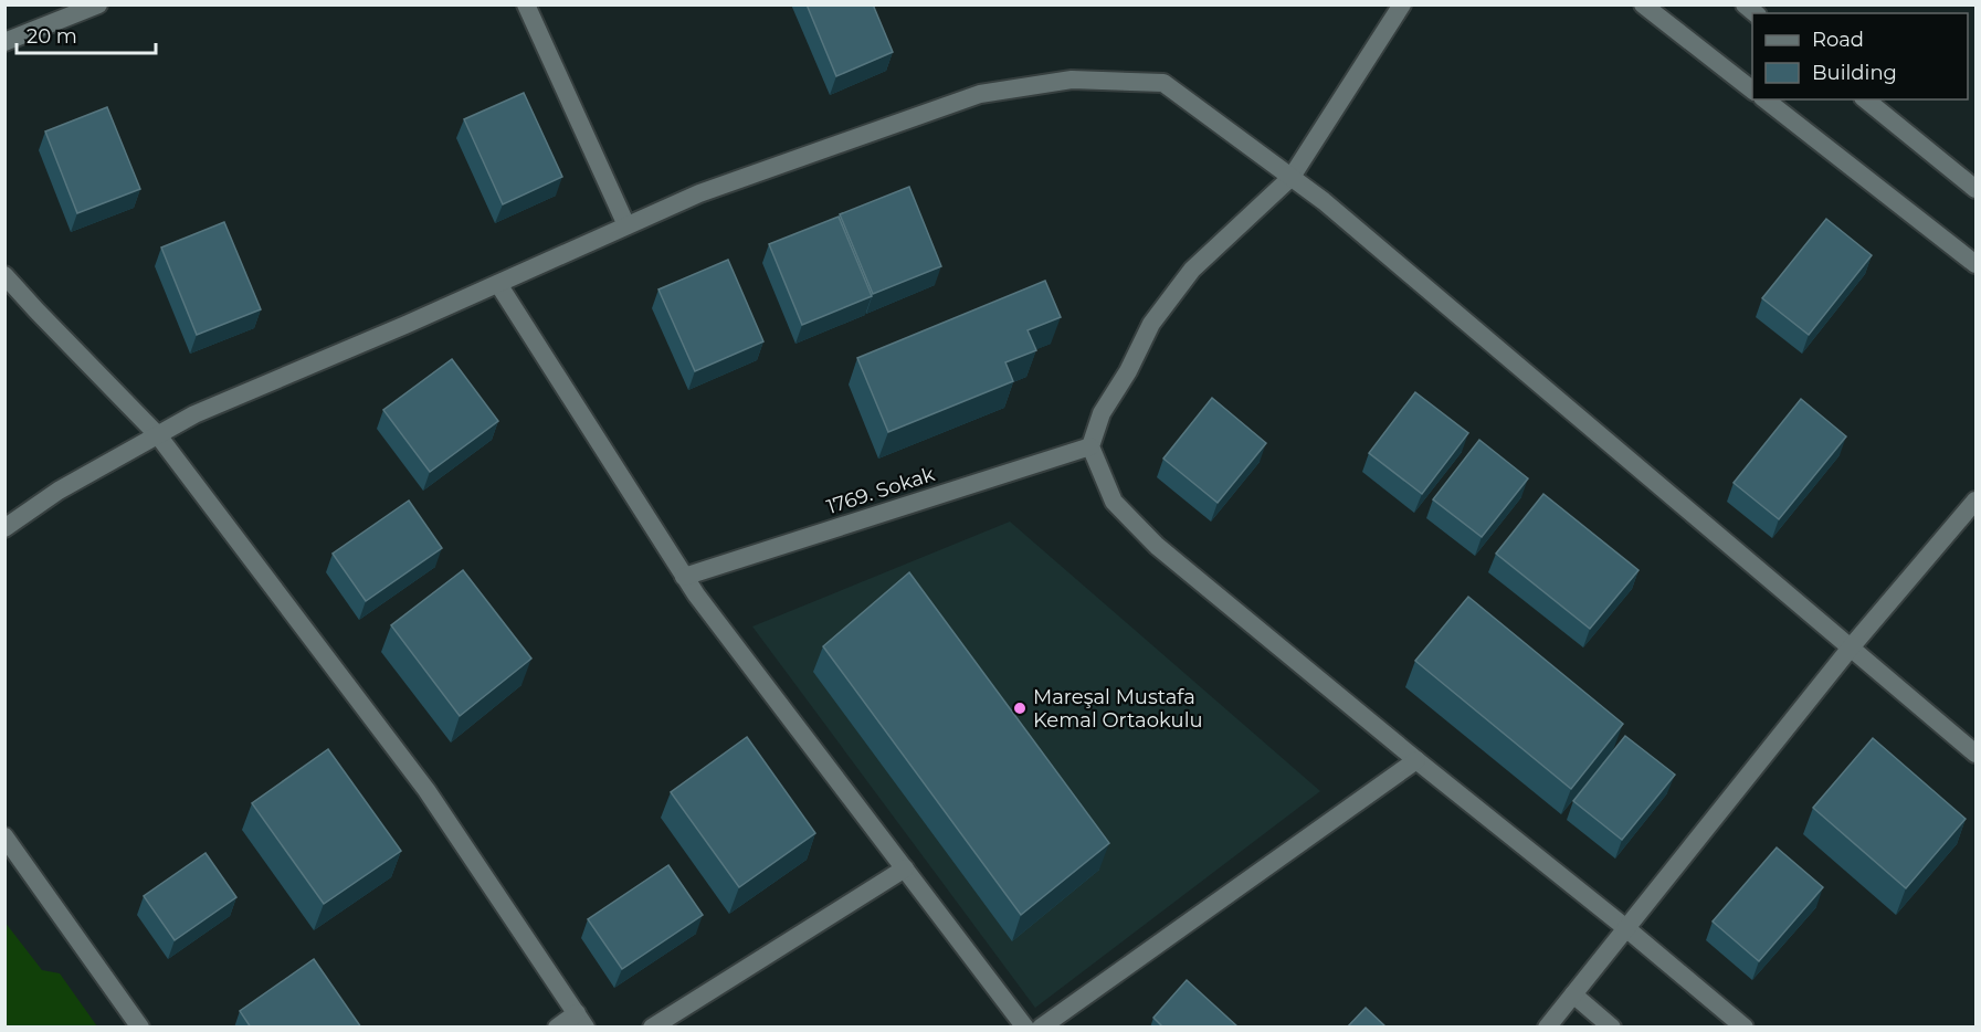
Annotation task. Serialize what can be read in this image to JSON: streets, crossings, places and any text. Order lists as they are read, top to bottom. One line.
{"streets":{"street":["1769. Sokak"]},"places":["Mareşal Mustafa Kemal Ortaokulu"],"legend":["Road","Building"],"scale_bar":"20 m"}
